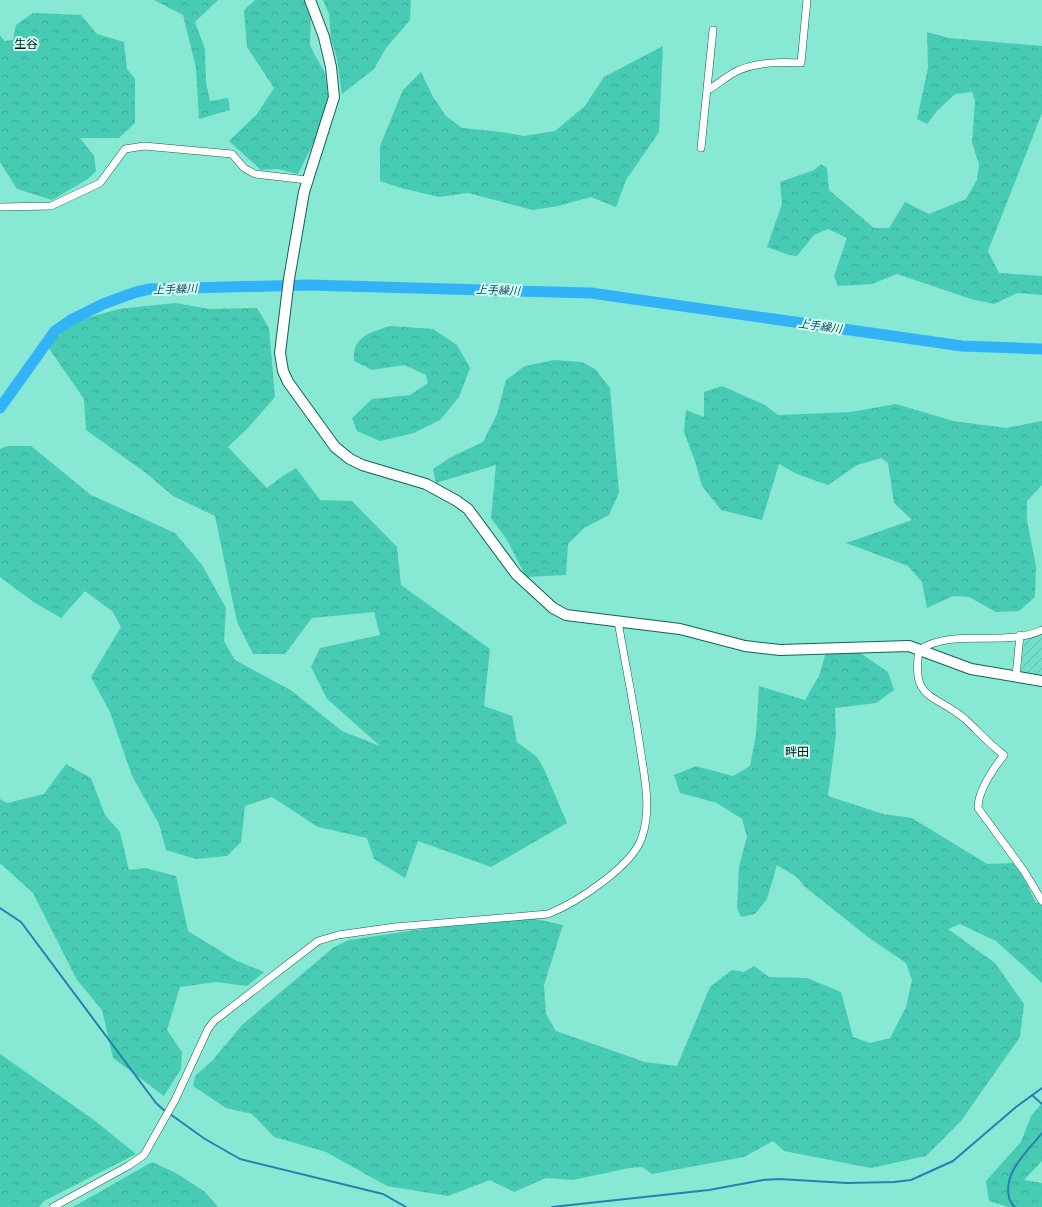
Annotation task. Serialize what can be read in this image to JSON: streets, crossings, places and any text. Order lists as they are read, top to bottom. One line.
{"districts":["生谷","畔田"],"water":["上手繰川"]}
